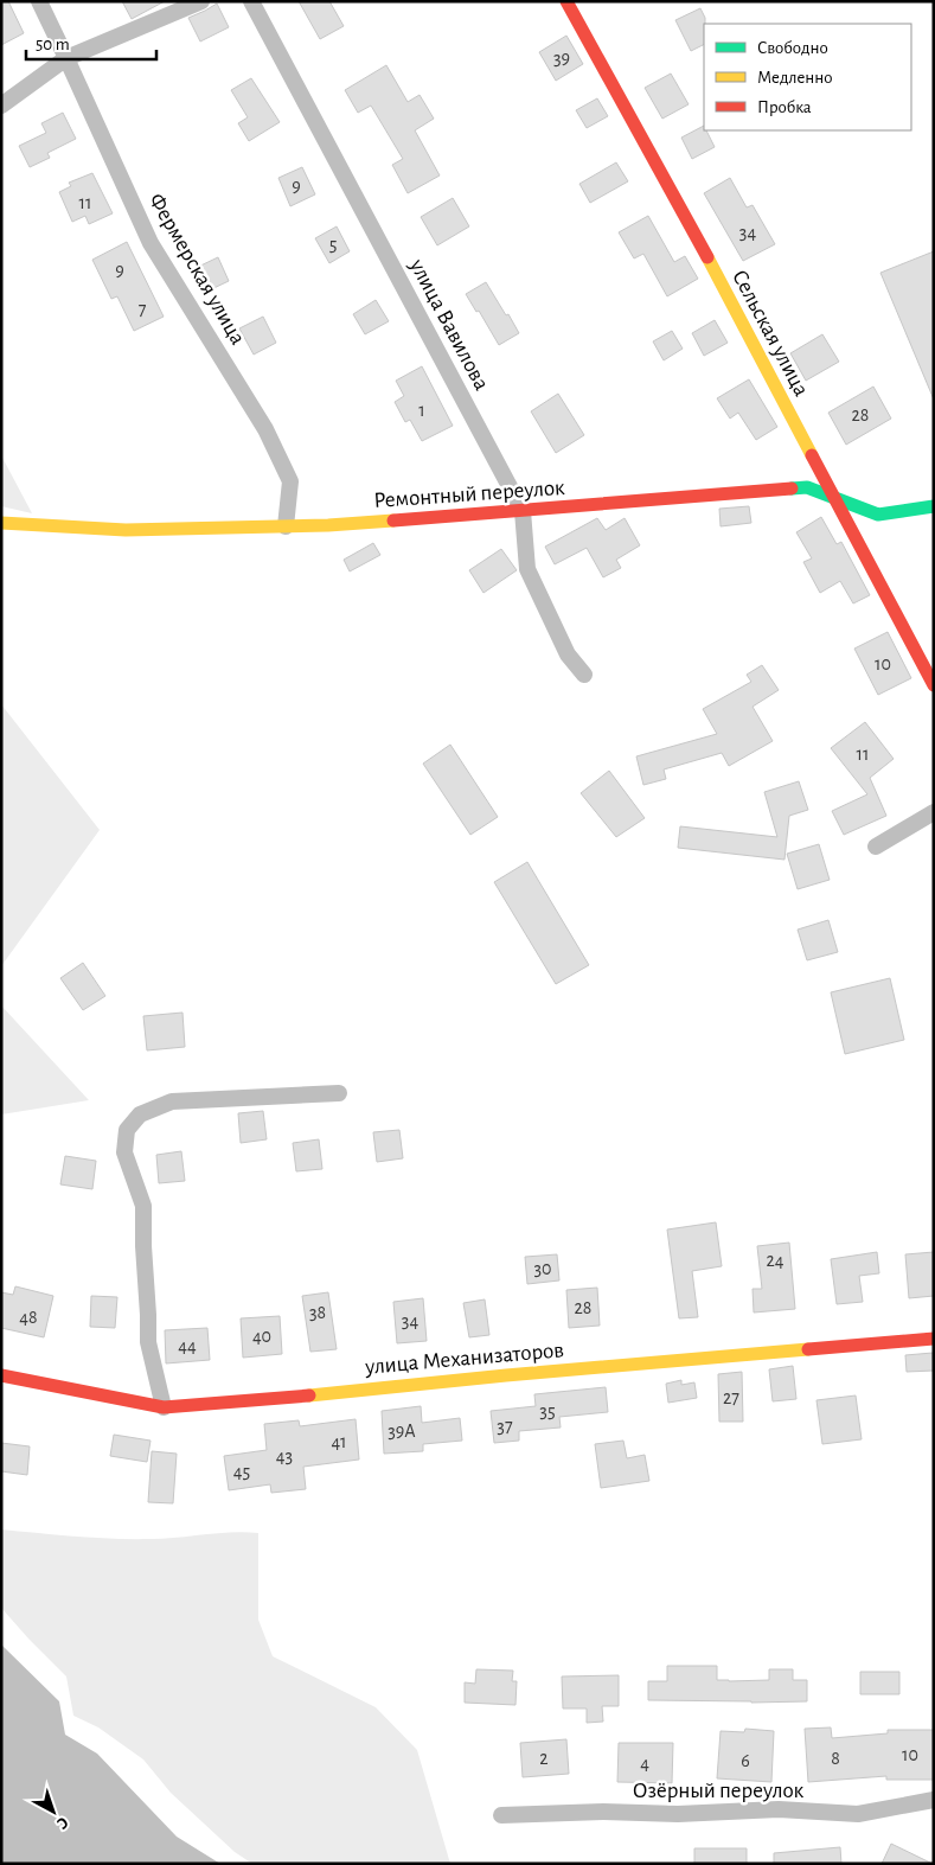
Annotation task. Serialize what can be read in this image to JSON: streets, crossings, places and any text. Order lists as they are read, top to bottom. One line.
{"streets":{"street":["Фермерская улица","улица Вавилова","Сельская улица","Ремонтный переулок","улица Механизаторов","Озёрный переулок"]},"crossings":[["Фермерская улица","Ремонтный переулок"],["улица Вавилова","Ремонтный переулок"],["Сельская улица","Ремонтный переулок"]],"house_numbers":["39","9","11","34","5","9","7","1","28","10","11","24","30","28","38","48","34","40","44","27","35","37","39А","41","43","45","10","2","8","6","4"],"legend":["Свободно","Медленно","Пробка"],"scale_bar":"50 m","north":"bottom right"}
